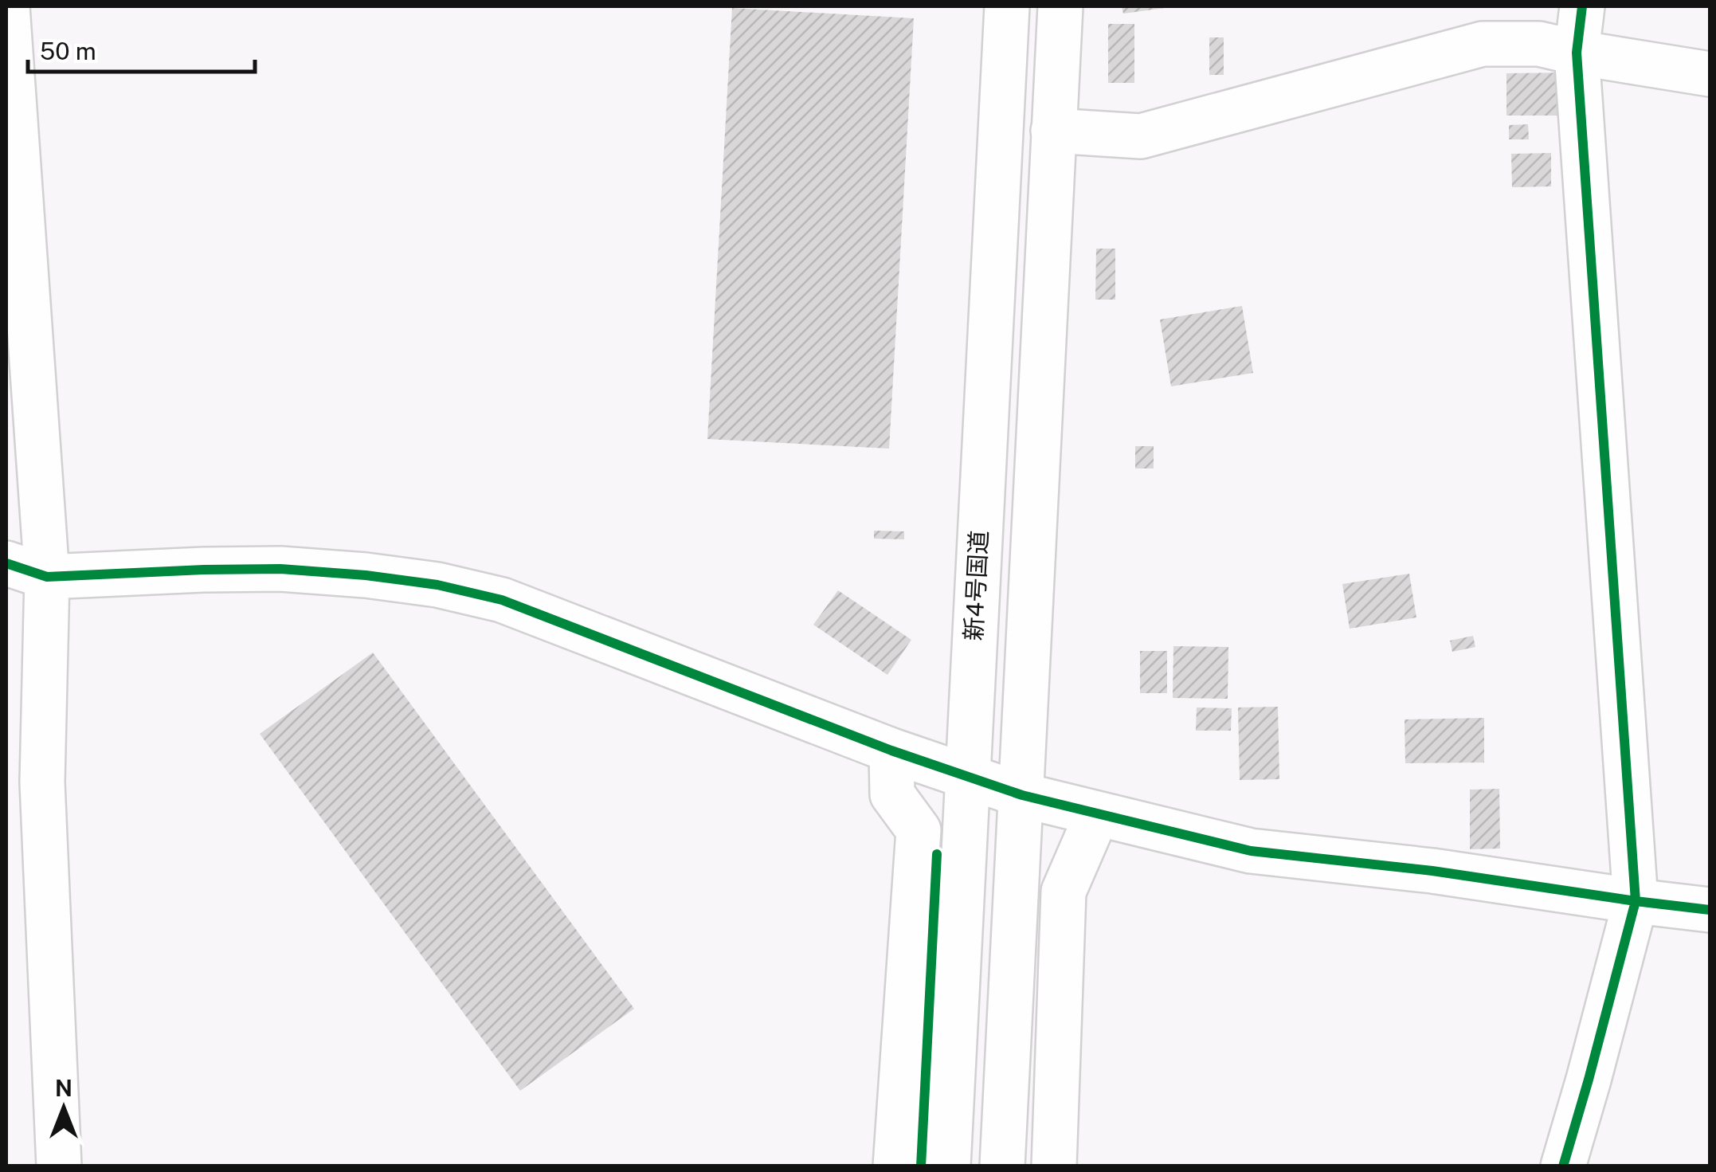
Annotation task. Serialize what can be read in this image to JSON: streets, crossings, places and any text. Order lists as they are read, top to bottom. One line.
{"streets":{"main road":["新4号国道"]},"scale_bar":"50 m","north":"top"}
